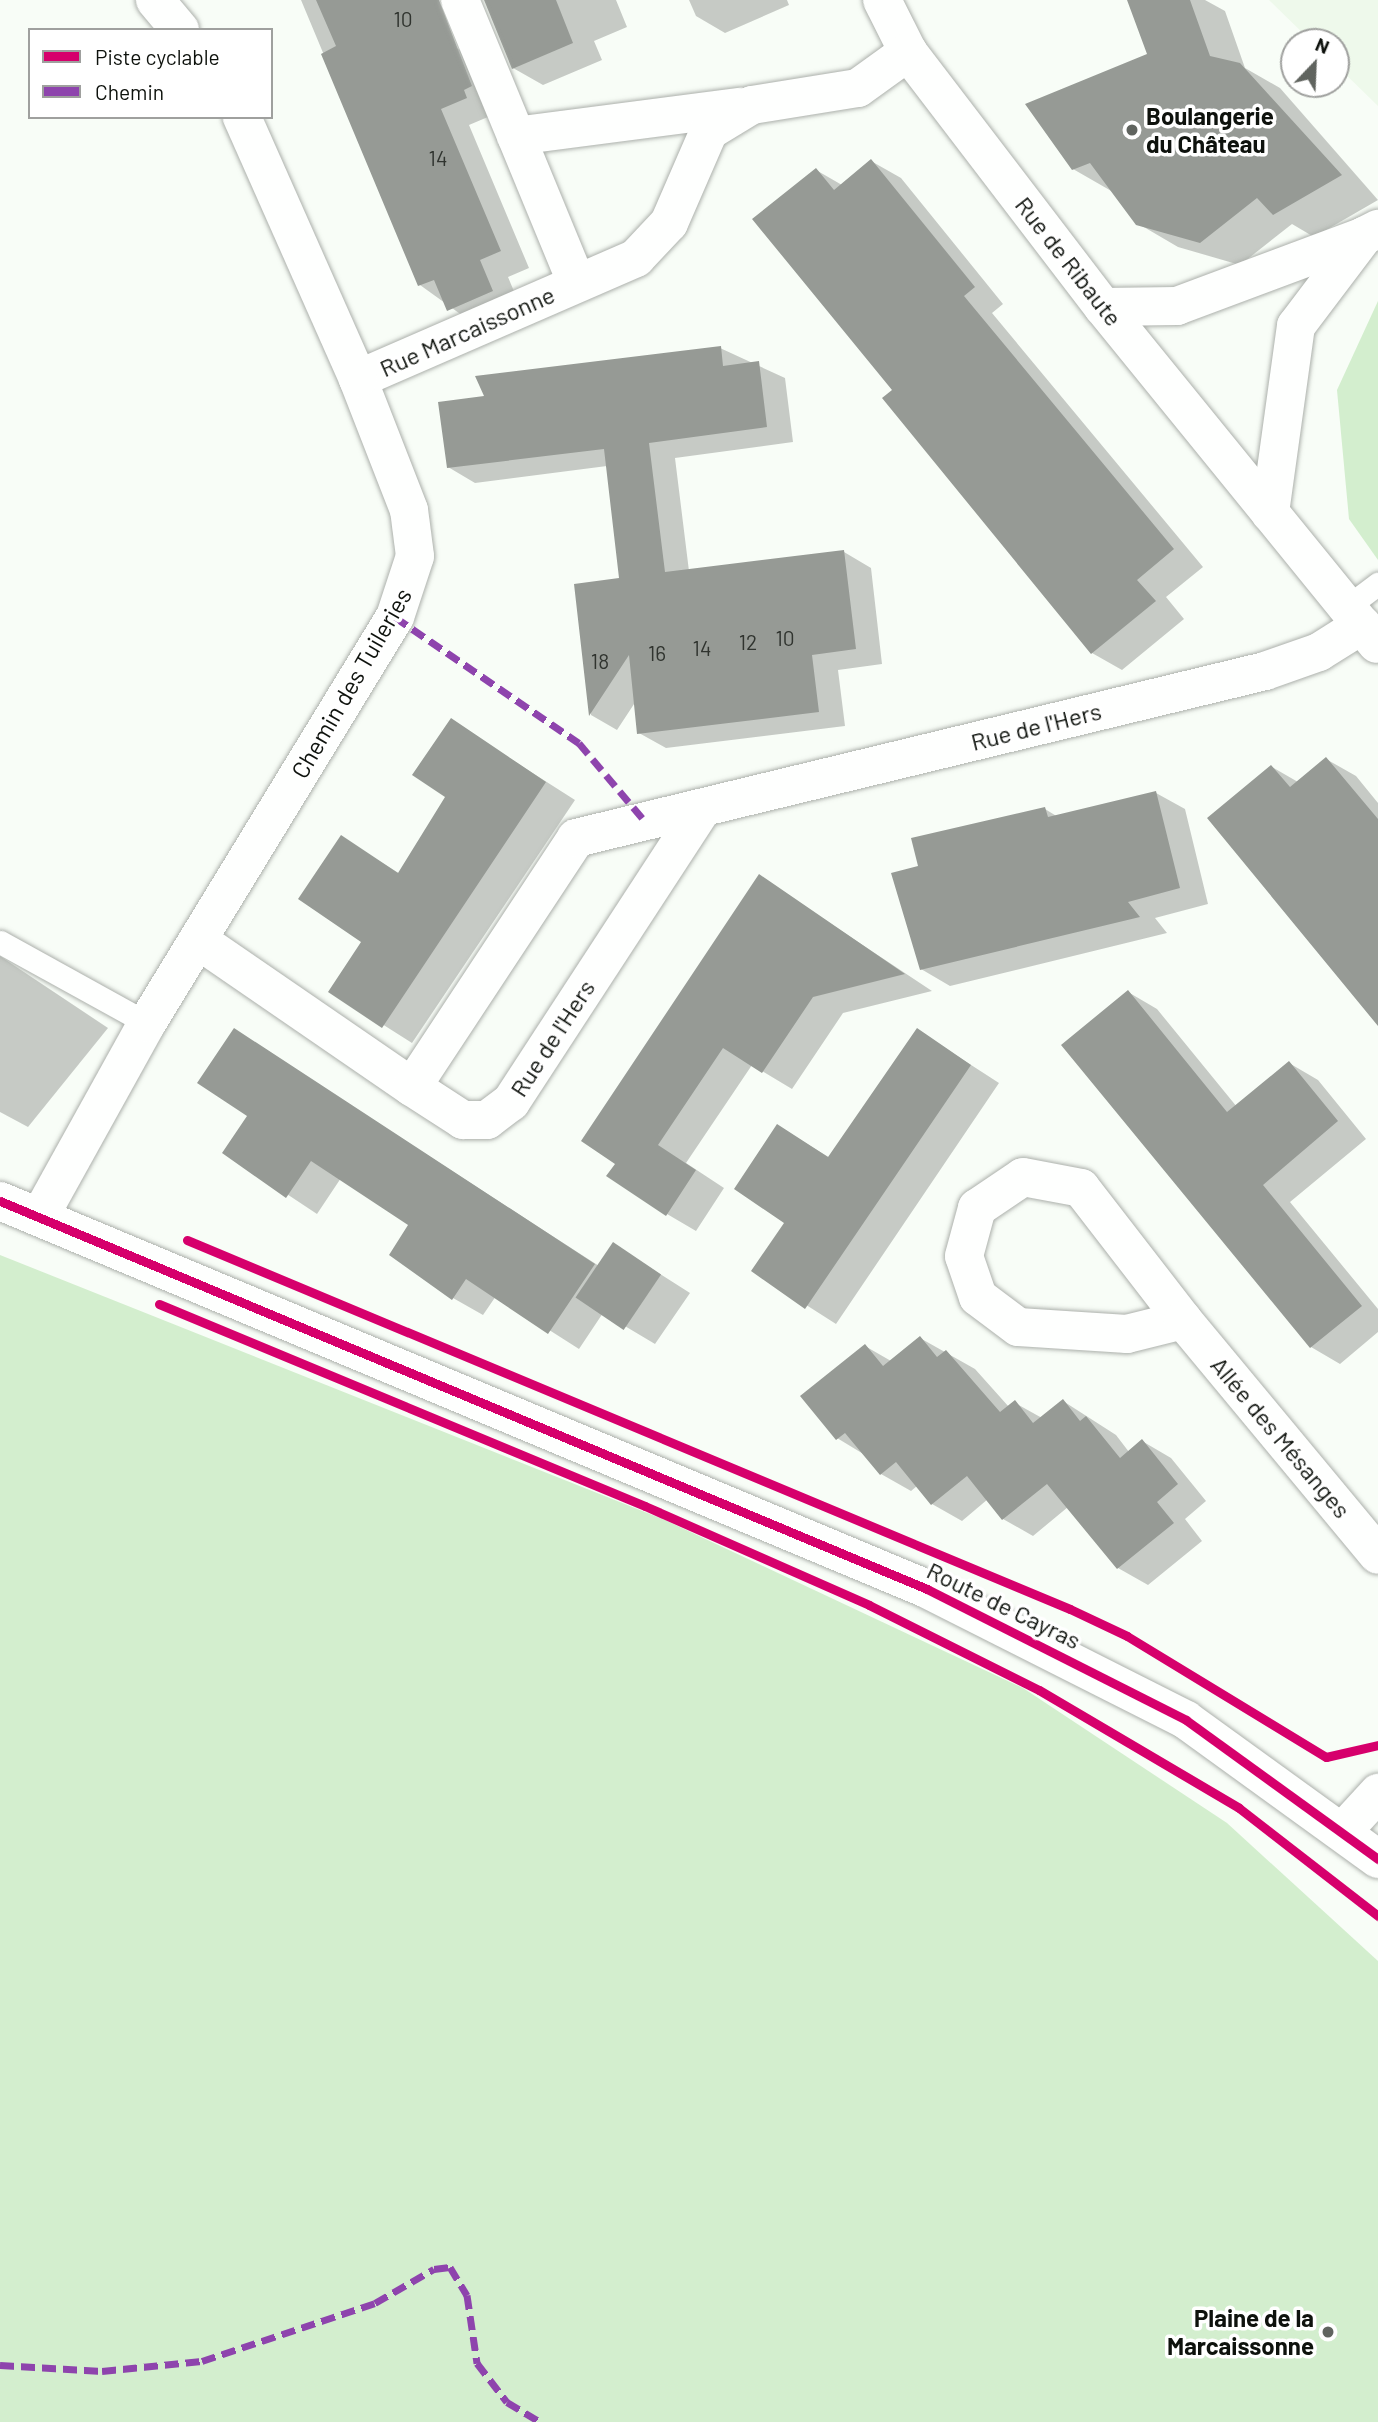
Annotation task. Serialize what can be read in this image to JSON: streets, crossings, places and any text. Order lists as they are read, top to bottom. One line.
{"streets":{"street":["Rue de Ribaute","Rue Marcaissonne","Chemin des Tuileries","Rue de l'Hers","Allée des Mésanges","Route de Cayras"]},"crossings":[["Rue de Ribaute","Rue Marcaissonne"],["Rue de Ribaute","Rue de l'Hers"],["Rue Marcaissonne","Chemin des Tuileries"],["Chemin des Tuileries","Rue de l'Hers"],["Chemin des Tuileries","Route de Cayras"]],"places":["Boulangerie du Château","Plaine de la Marcaissonne"],"house_numbers":["10","14","10","12","14","16","18"],"legend":["Piste cyclable","Chemin"],"north":"top right"}
